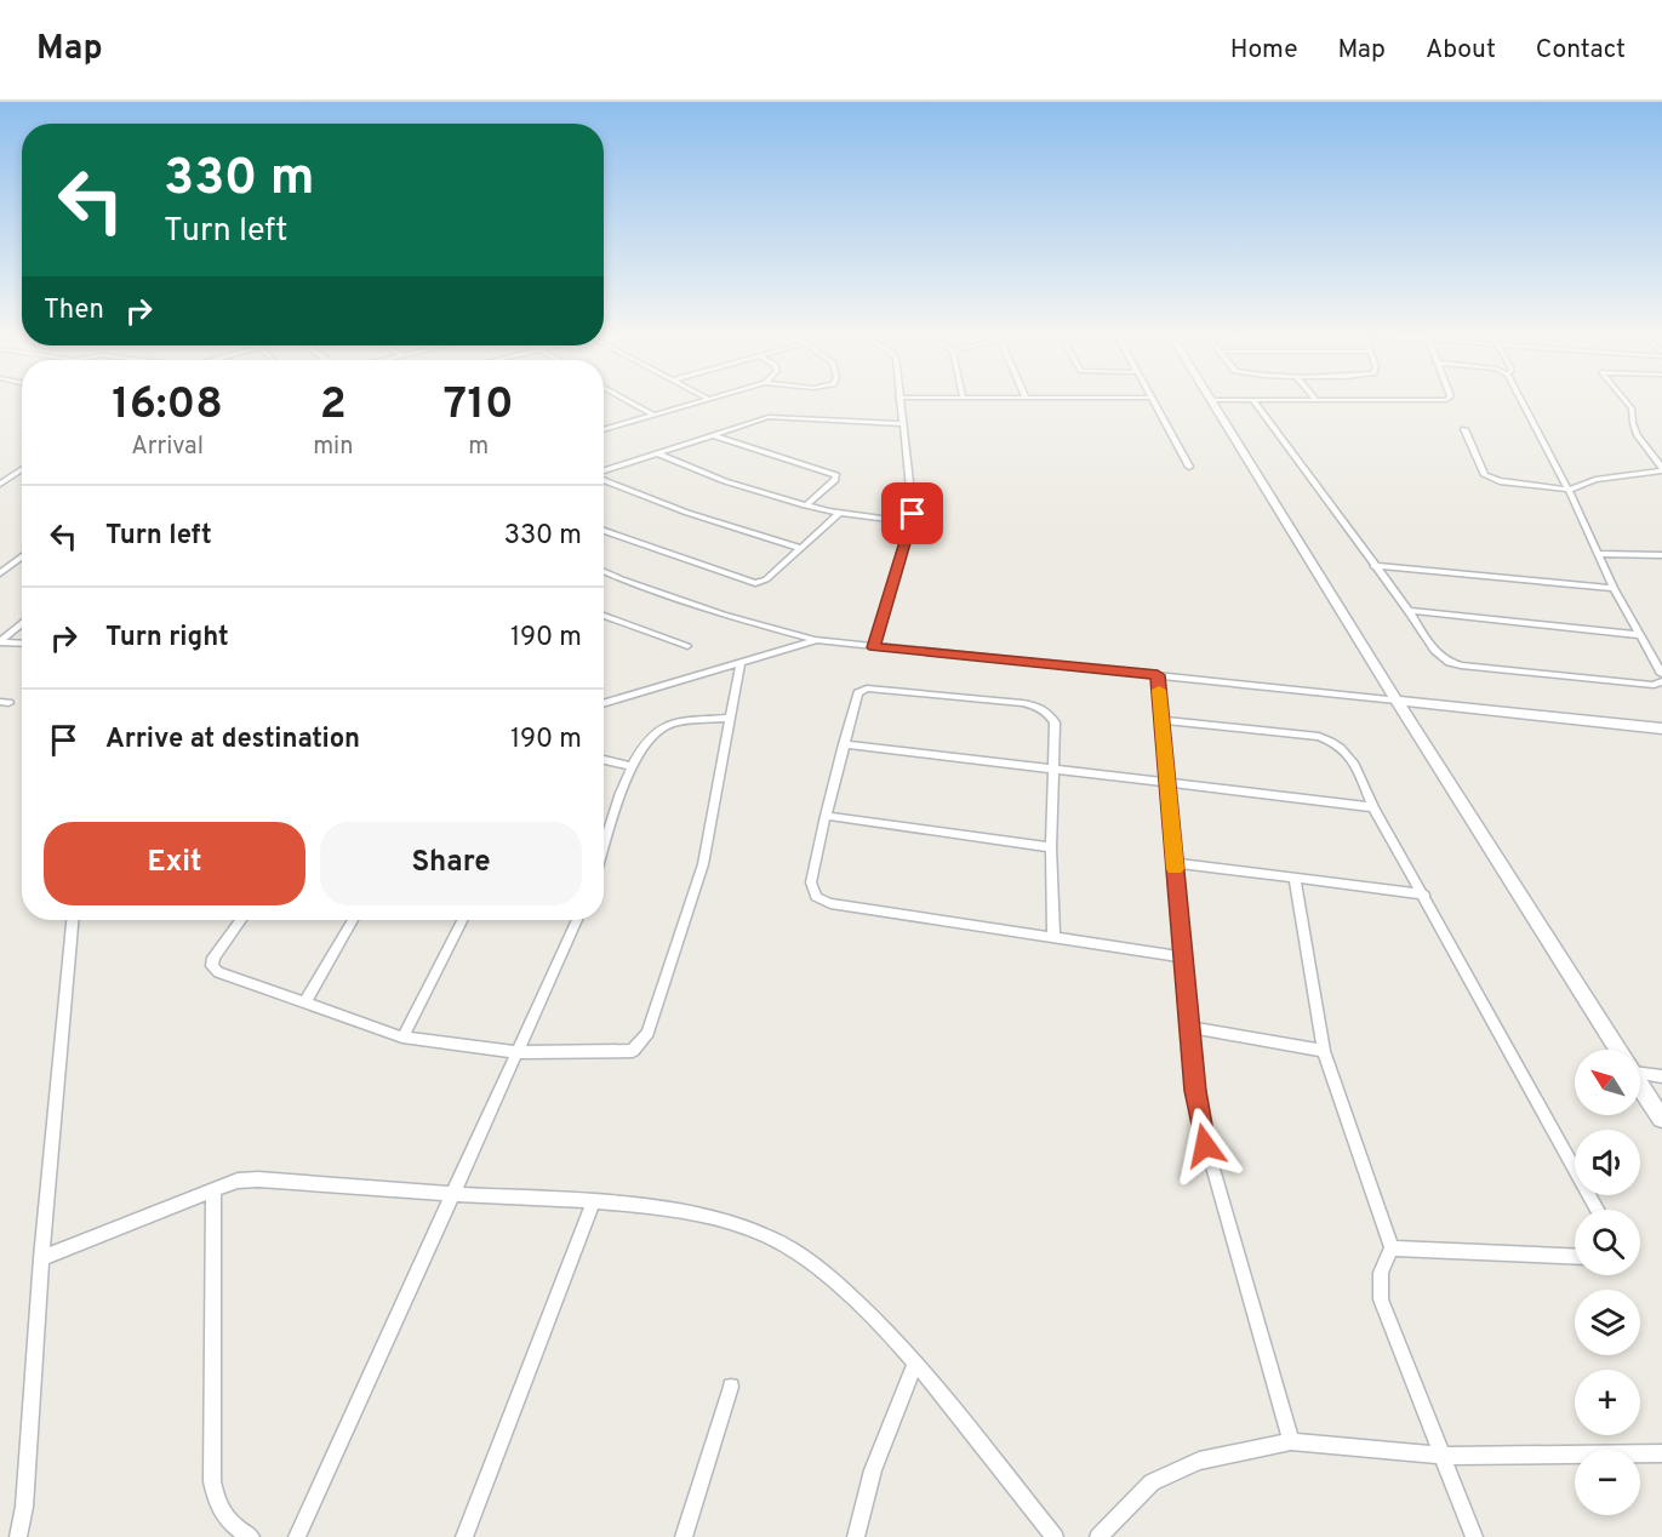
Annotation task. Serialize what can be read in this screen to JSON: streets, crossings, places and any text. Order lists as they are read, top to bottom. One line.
{"north":"top left","page":{"header":"Map","nav":["Home","Map","About","Contact"],"turn":["330 m","Turn left"],"then":"Then","eta":["16:08","Arrival","2","min","710","m"],"list":[{"name":"Turn left","value":"330 m"},{"name":"Turn right","value":"190 m"},{"name":"Arrive at destination","value":"190 m"}],"buttons":["Exit","Share"],"map_buttons":["+","−"]}}
